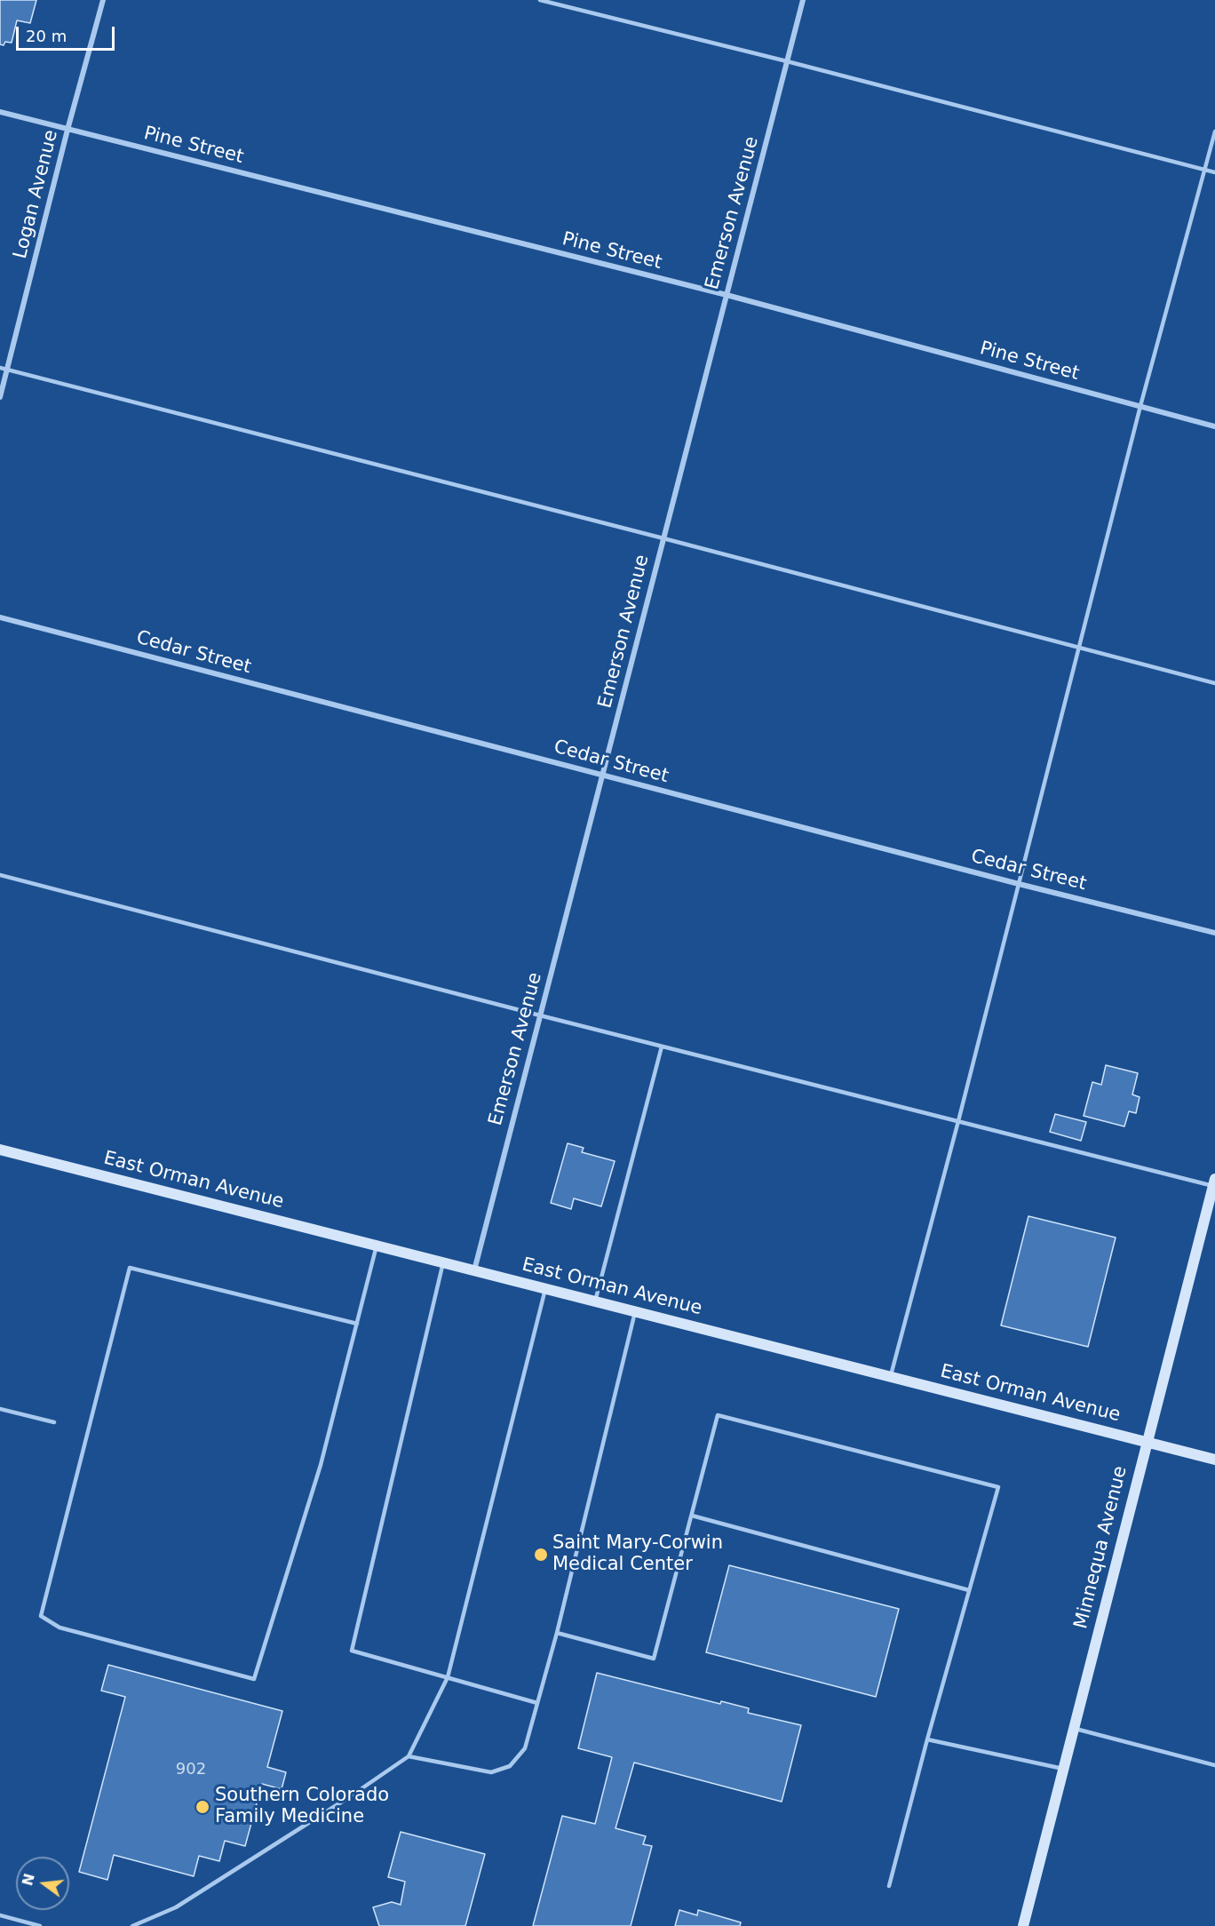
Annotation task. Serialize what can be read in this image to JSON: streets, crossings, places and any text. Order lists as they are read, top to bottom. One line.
{"streets":{"street":["Pine Street","Logan Avenue","Emerson Avenue","Cedar Street","East Orman Avenue","Minnequa Avenue"]},"crossings":[["Pine Street","Logan Avenue"],["Pine Street","Emerson Avenue"],["Emerson Avenue","Cedar Street"],["Emerson Avenue","East Orman Avenue"],["East Orman Avenue","Minnequa Avenue"]],"places":["Saint Mary-Corwin Medical Center","Southern Colorado Family Medicine"],"house_numbers":["902"],"scale_bar":"20 m","north":"left"}
